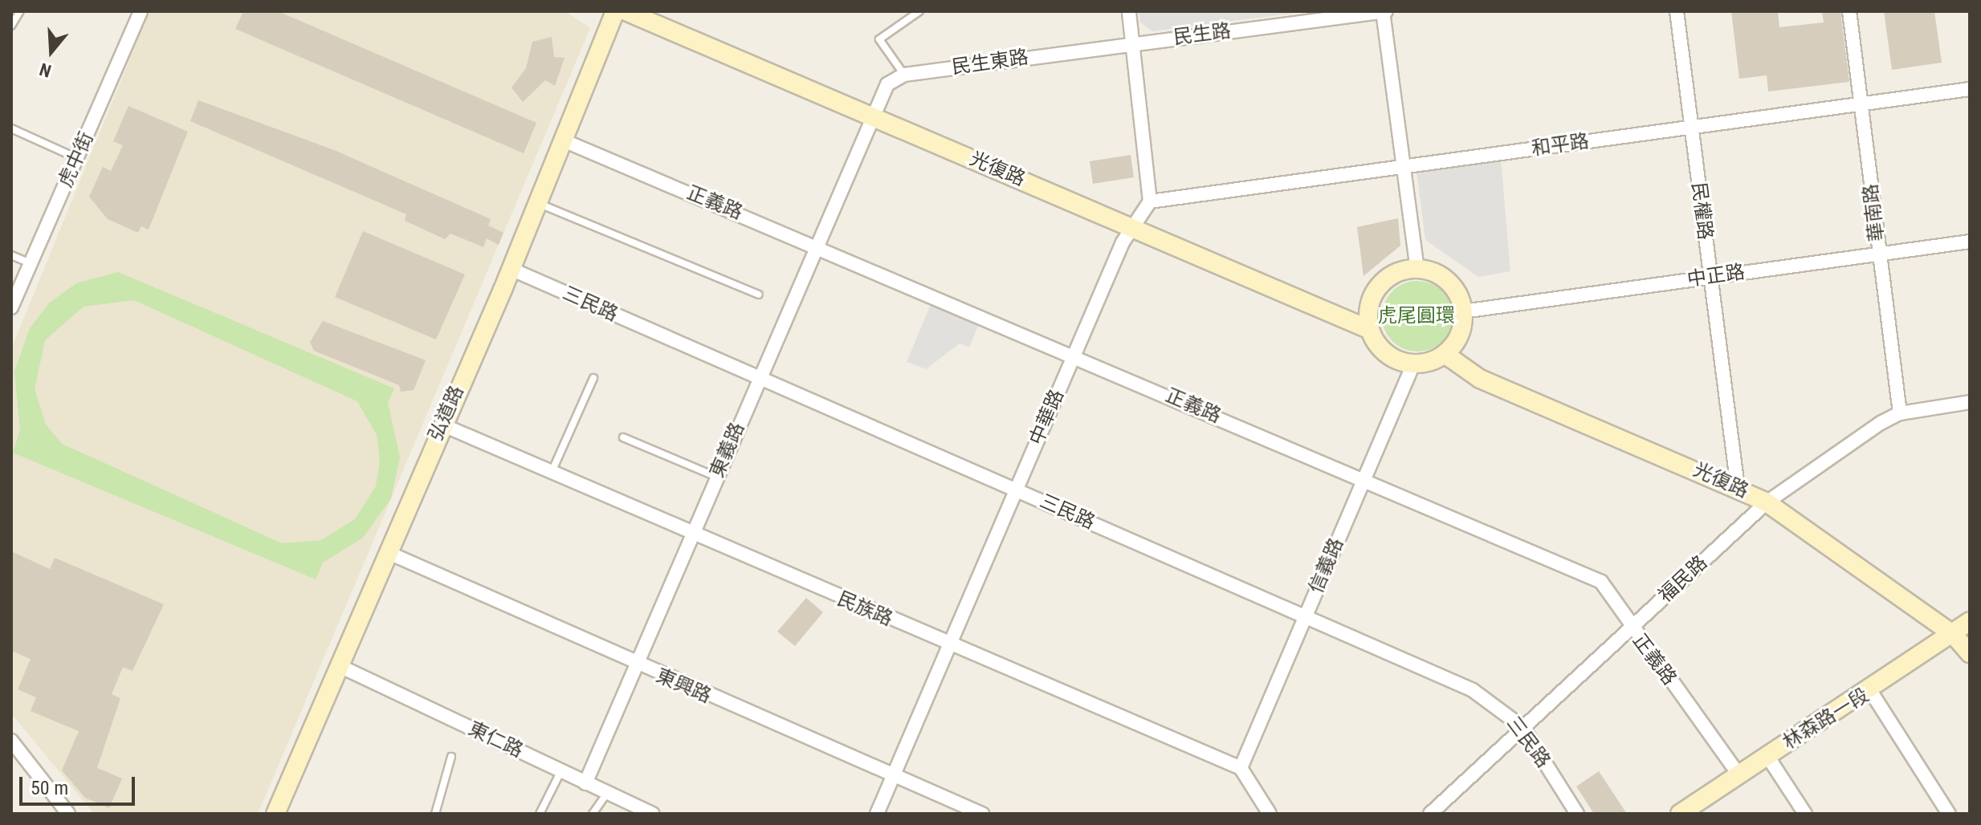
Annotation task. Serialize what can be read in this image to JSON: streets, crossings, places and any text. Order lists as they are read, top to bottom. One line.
{"streets":{"street":["民生路","民生東路","和平路","虎中街","光復路","正義路","民權路","華南路","中正路","三民路","弘道路","中華路","東義路","信義路","福民路","民族路","東興路","林森路一段","東仁路"]},"crossings":[["民生路","民生東路"],["和平路","民權路"],["和平路","華南路"],["和平路","中華路"],["光復路","民權路"],["光復路","中正路"],["光復路","中華路"],["光復路","東義路"],["光復路","信義路"],["光復路","福民路"],["光復路","林森路一段"],["正義路","弘道路"],["正義路","中華路"],["正義路","東義路"],["正義路","信義路"],["正義路","福民路"],["正義路","林森路一段"],["民權路","中正路"],["華南路","中正路"],["華南路","福民路"],["中正路","信義路"],["三民路","弘道路"],["三民路","中華路"],["三民路","東義路"],["三民路","信義路"],["三民路","福民路"],["弘道路","民族路"],["弘道路","東興路"],["弘道路","東仁路"],["中華路","民族路"],["中華路","東興路"],["東義路","民族路"],["東義路","東興路"],["東義路","東仁路"],["信義路","民族路"]],"parks":["虎尾圓環"],"scale_bar":"50 m","north":"bottom"}
